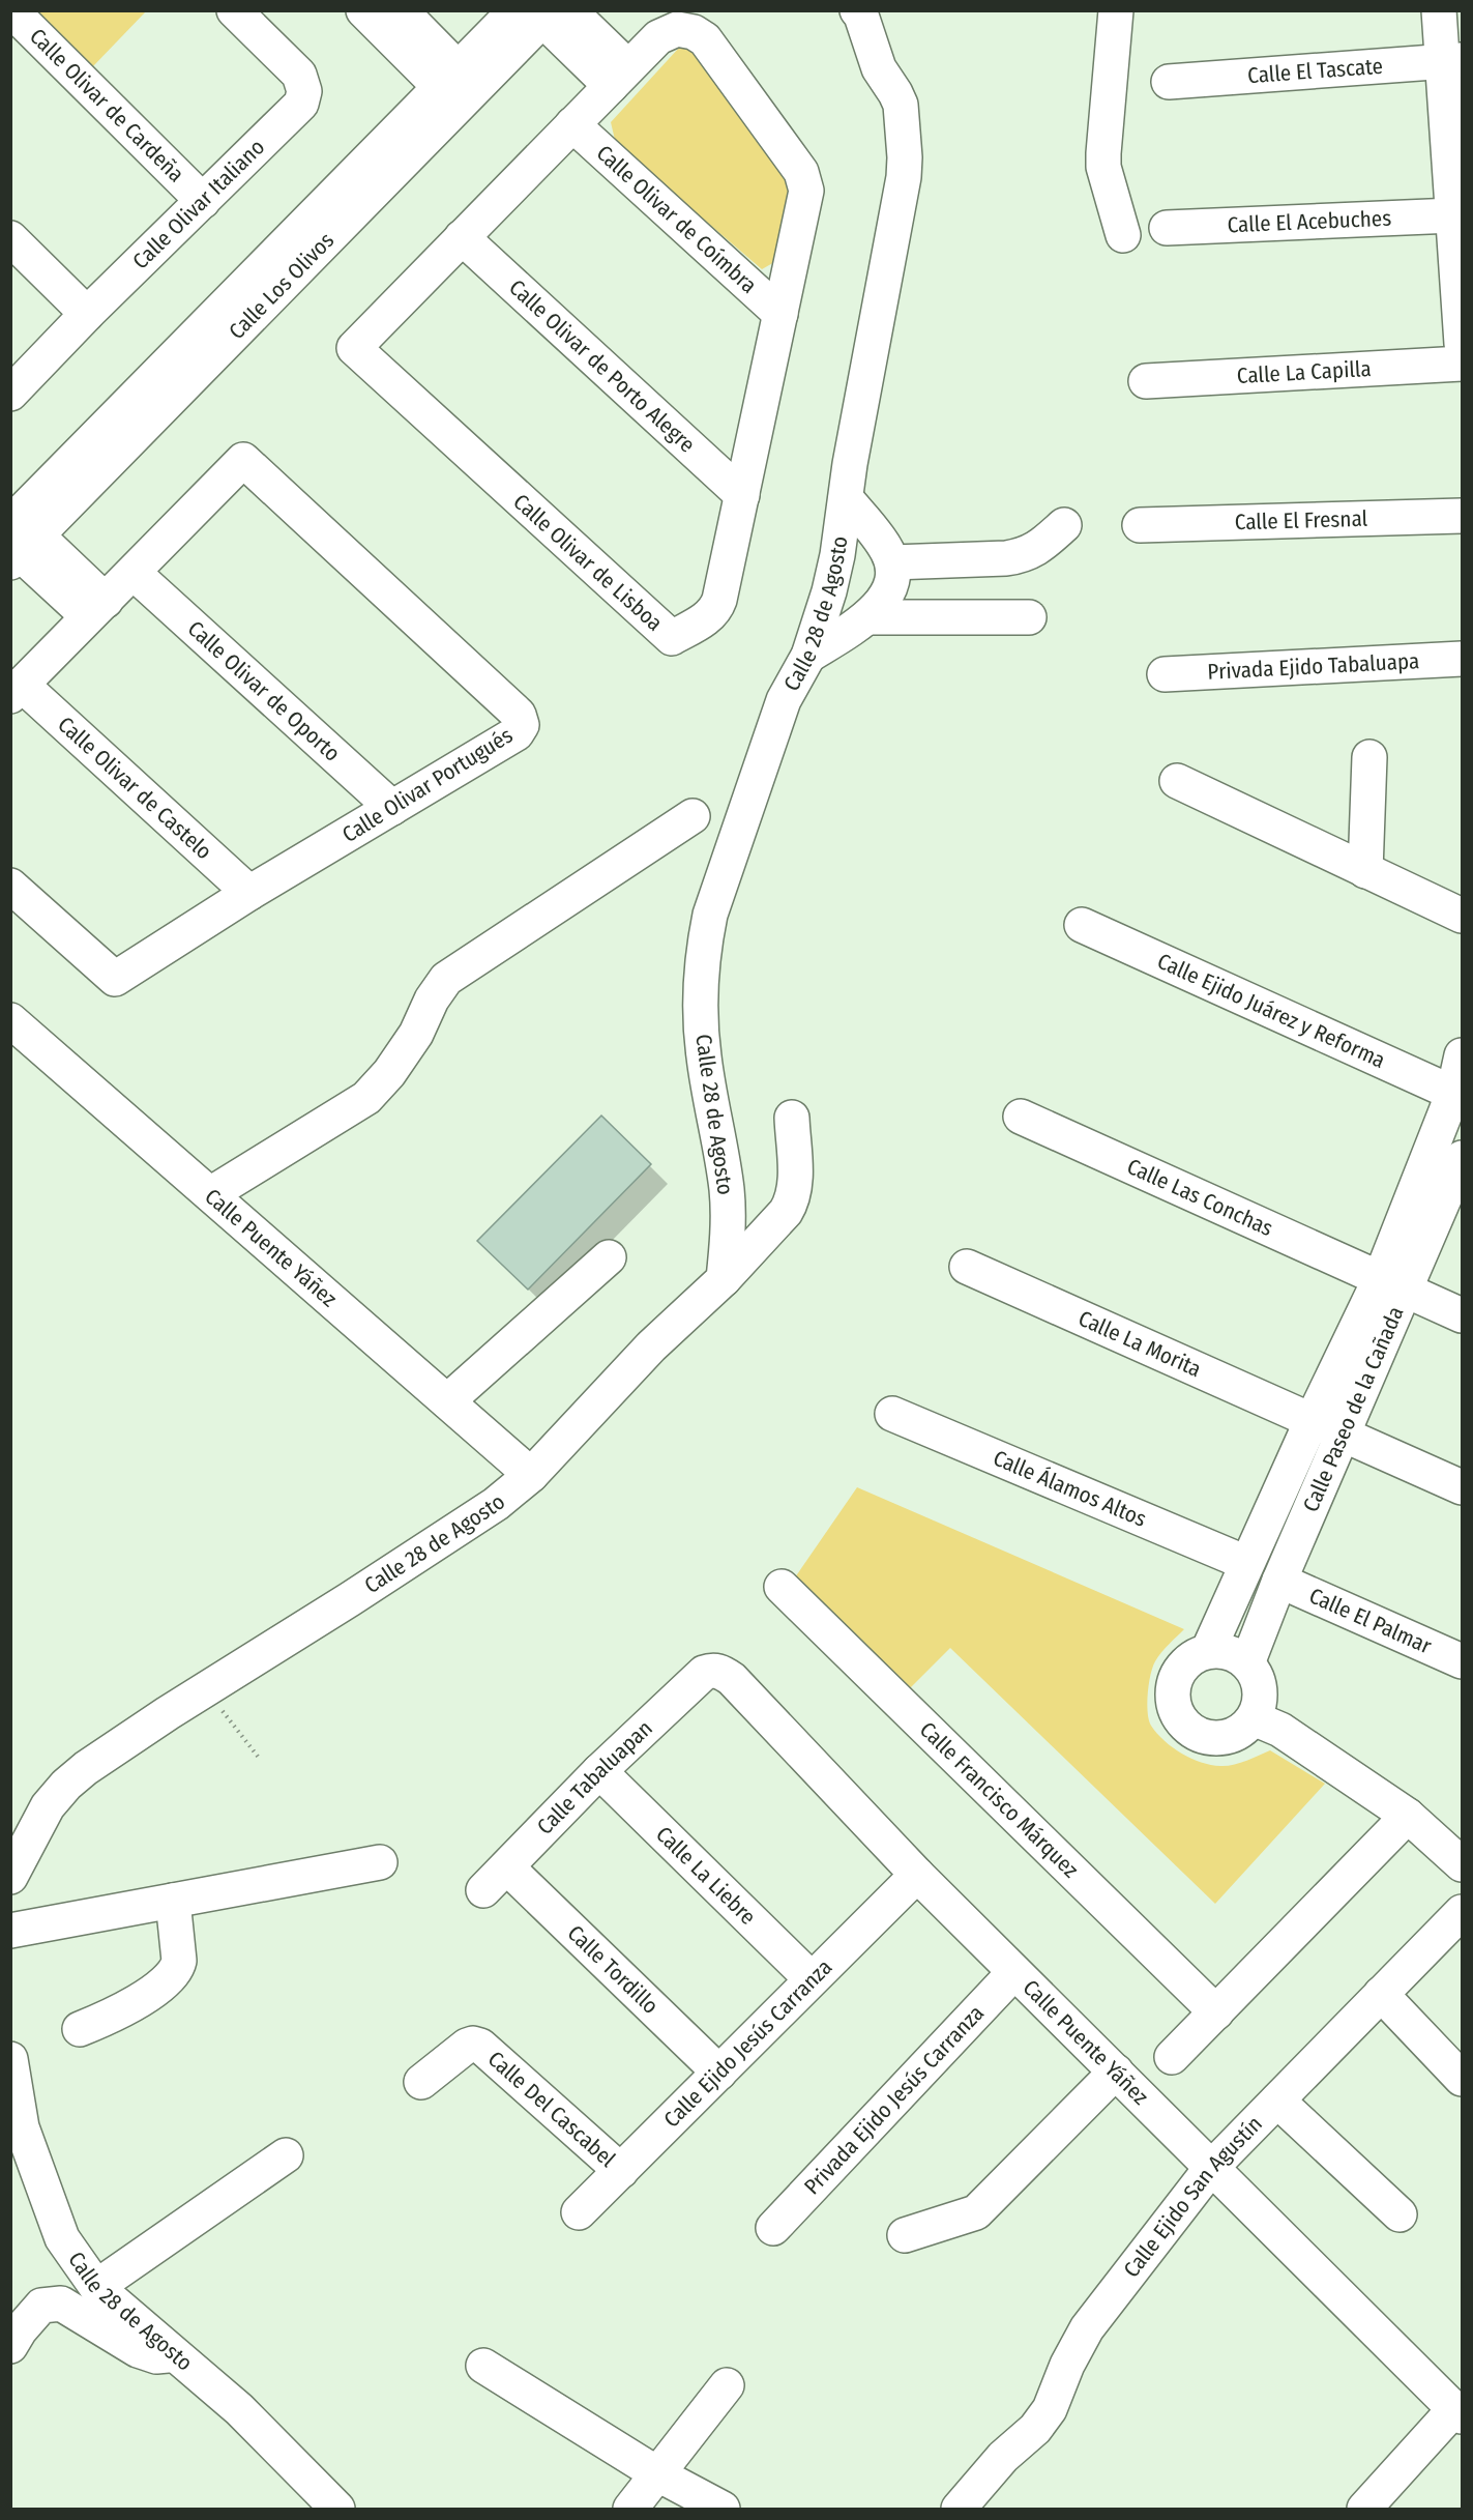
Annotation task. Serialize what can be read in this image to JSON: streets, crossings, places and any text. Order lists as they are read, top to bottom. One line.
{"streets":{"street":["Calle El Tascate","Calle Olivar de Cardeña","Calle Olivar Italiano","Calle Olivar de Coímbra","Calle El Acebuches","Calle Los Olivos","Calle Olivar de Porto Alegre","Calle La Capilla","Calle El Fresnal","Calle Olivar de Lisboa","Calle 28 de Agosto","Privada Ejido Tabaluapa","Calle Olivar de Oporto","Calle Olivar Portugués","Calle Olivar de Castelo","Calle Ejido Juárez y Reforma","Calle Las Conchas","Calle Puente Yáñez","Calle La Morita","Calle Paseo de la Cañada","Calle Álamos Altos","Calle El Palmar","Calle Tabaluapan","Calle Francisco Márquez","Calle La Liebre","Calle Tordillo","Calle Ejido Jesús Carranza","Privada Ejido Jesús Carranza","Calle Del Cascabel","Calle Ejido San Agustín"]},"crossings":[["Calle Olivar de Cardeña","Calle Olivar Italiano"],["Calle Olivar de Coímbra","Calle Olivar de Lisboa"],["Calle Olivar de Porto Alegre","Calle Olivar de Lisboa"],["Calle 28 de Agosto","Calle Puente Yáñez"],["Calle Olivar de Oporto","Calle Olivar Portugués"],["Calle Olivar Portugués","Calle Olivar de Castelo"],["Calle Ejido Juárez y Reforma","Calle Paseo de la Cañada"],["Calle Las Conchas","Calle Paseo de la Cañada"],["Calle Puente Yáñez","Calle Tabaluapan"],["Calle Puente Yáñez","Calle Ejido Jesús Carranza"],["Calle Puente Yáñez","Privada Ejido Jesús Carranza"],["Calle Puente Yáñez","Calle Ejido San Agustín"],["Calle La Morita","Calle Paseo de la Cañada"],["Calle Paseo de la Cañada","Calle Álamos Altos"],["Calle Paseo de la Cañada","Calle El Palmar"],["Calle Tabaluapan","Calle La Liebre"],["Calle Tabaluapan","Calle Tordillo"],["Calle La Liebre","Calle Ejido Jesús Carranza"],["Calle Tordillo","Calle Ejido Jesús Carranza"],["Calle Ejido Jesús Carranza","Calle Del Cascabel"]]}
